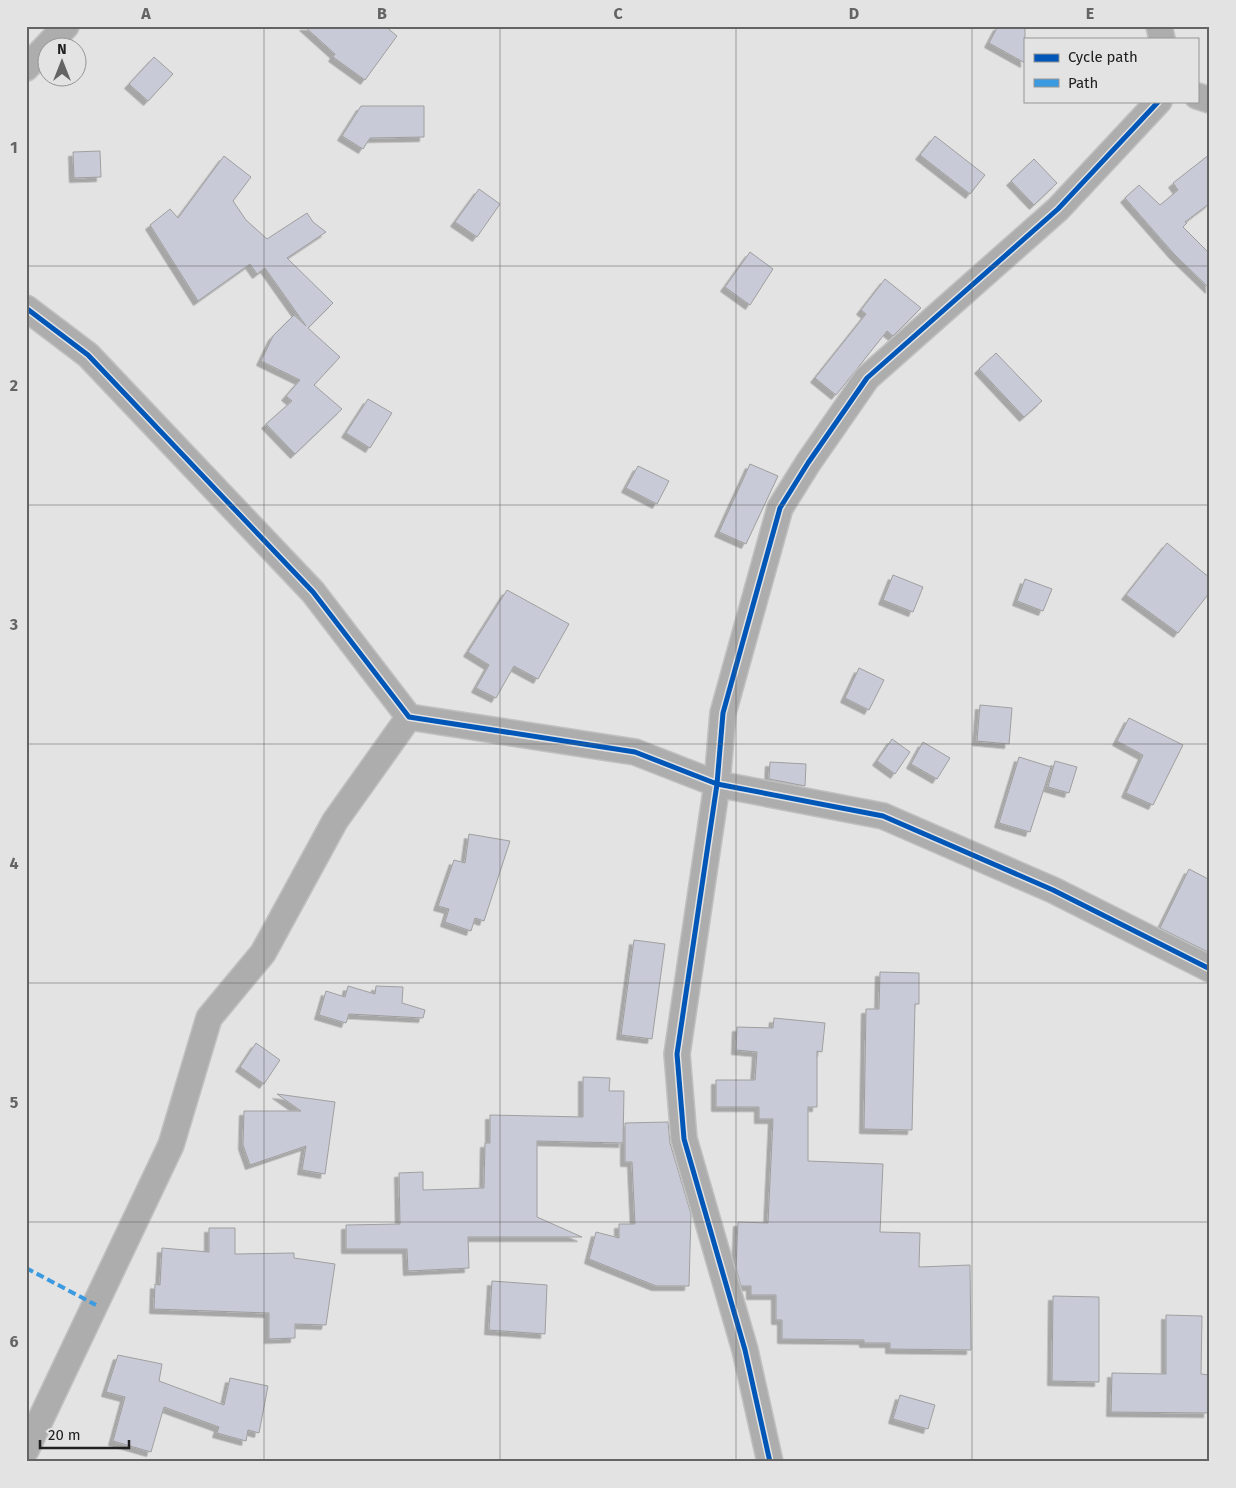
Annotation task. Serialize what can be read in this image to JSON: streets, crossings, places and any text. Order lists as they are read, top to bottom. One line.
{"legend":["Cycle path","Path"],"scale_bar":"20 m","north":"top","grid":{"columns":["A","B","C","D","E"],"rows":["1","2","3","4","5","6"]}}
